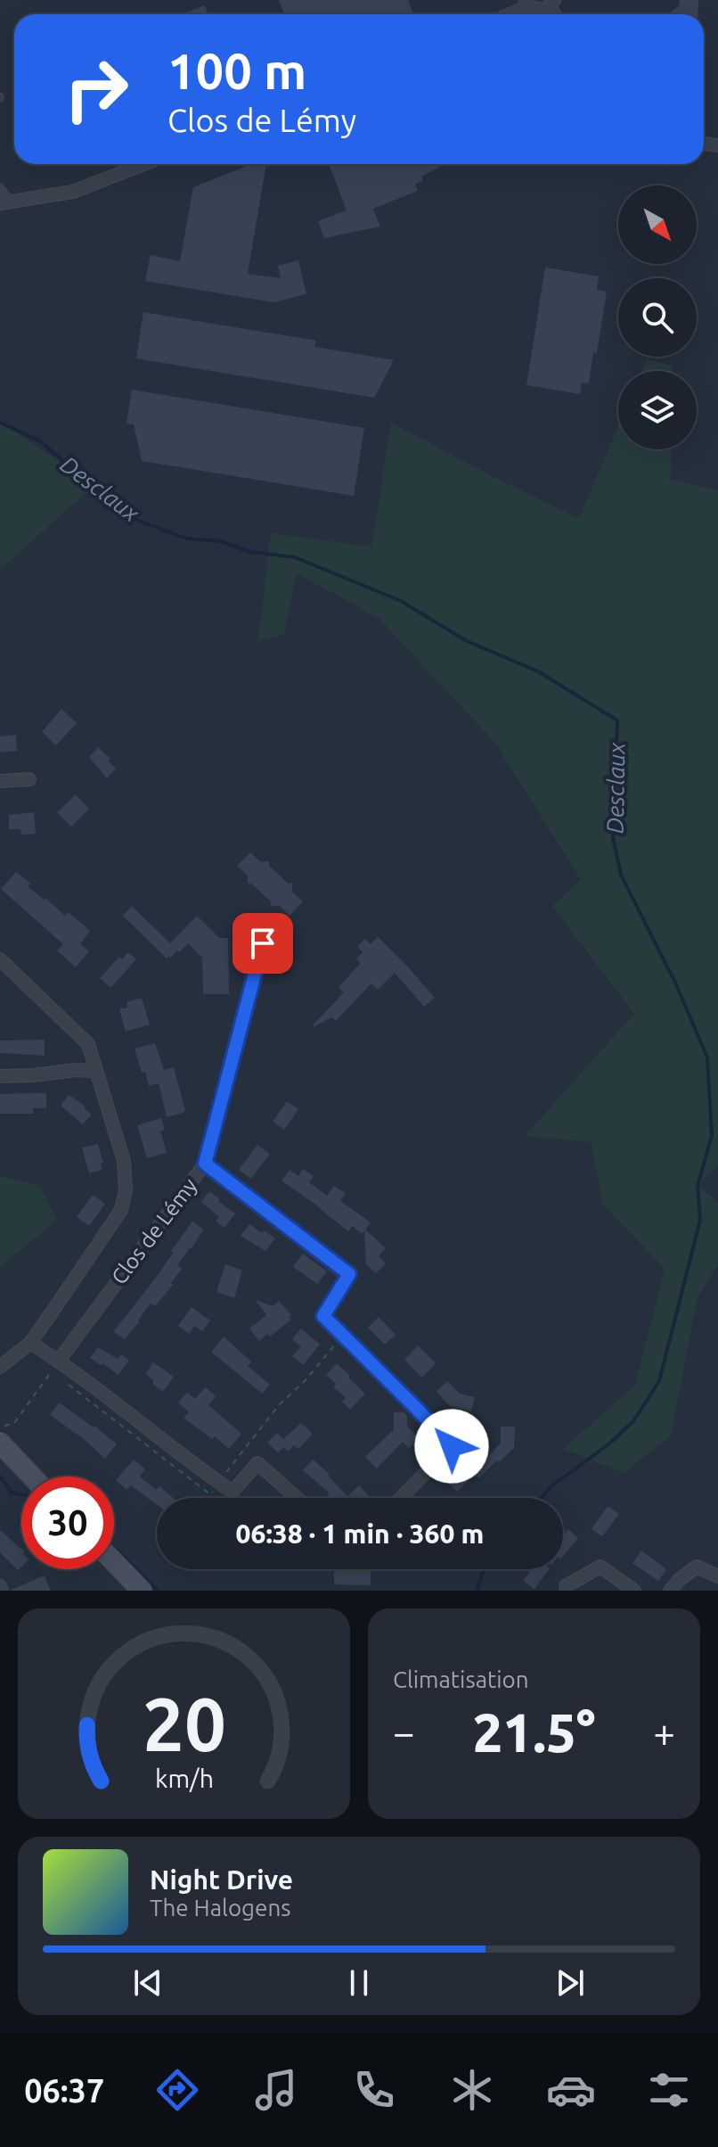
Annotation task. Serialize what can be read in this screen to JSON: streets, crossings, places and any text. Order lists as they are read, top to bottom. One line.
{"streets":{"street":["Clos de Lémy"]},"water":["Desclaux"],"north":"bottom right","page":{"turn":["100 m","Clos de Lémy"],"limit":"30","trip":"06:38 · 1 min · 360 m","tile":"Climatisation","heat":["−","21.5°","+"],"song":["Night Drive","The Halogens"],"tabs":"06:37","gauge":["20","km/h"]}}
